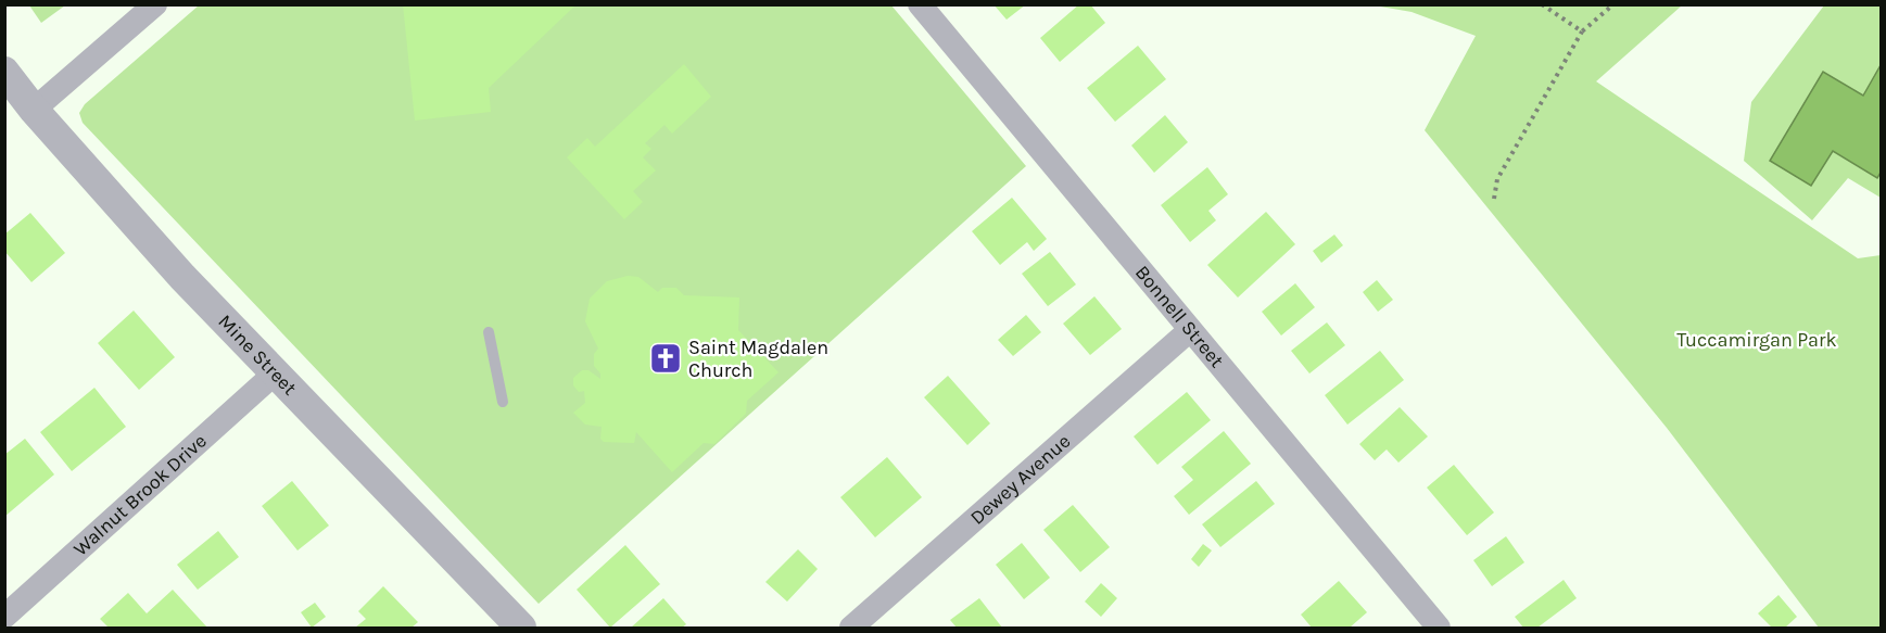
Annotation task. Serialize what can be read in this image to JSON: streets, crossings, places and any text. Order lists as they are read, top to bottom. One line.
{"streets":{"street":["Bonnell Street","Mine Street","Dewey Avenue","Walnut Brook Drive"]},"crossings":[["Bonnell Street","Dewey Avenue"],["Mine Street","Walnut Brook Drive"]],"parks":["Tuccamirgan Park"],"places":{"church":["Saint Magdalen Church"]}}
